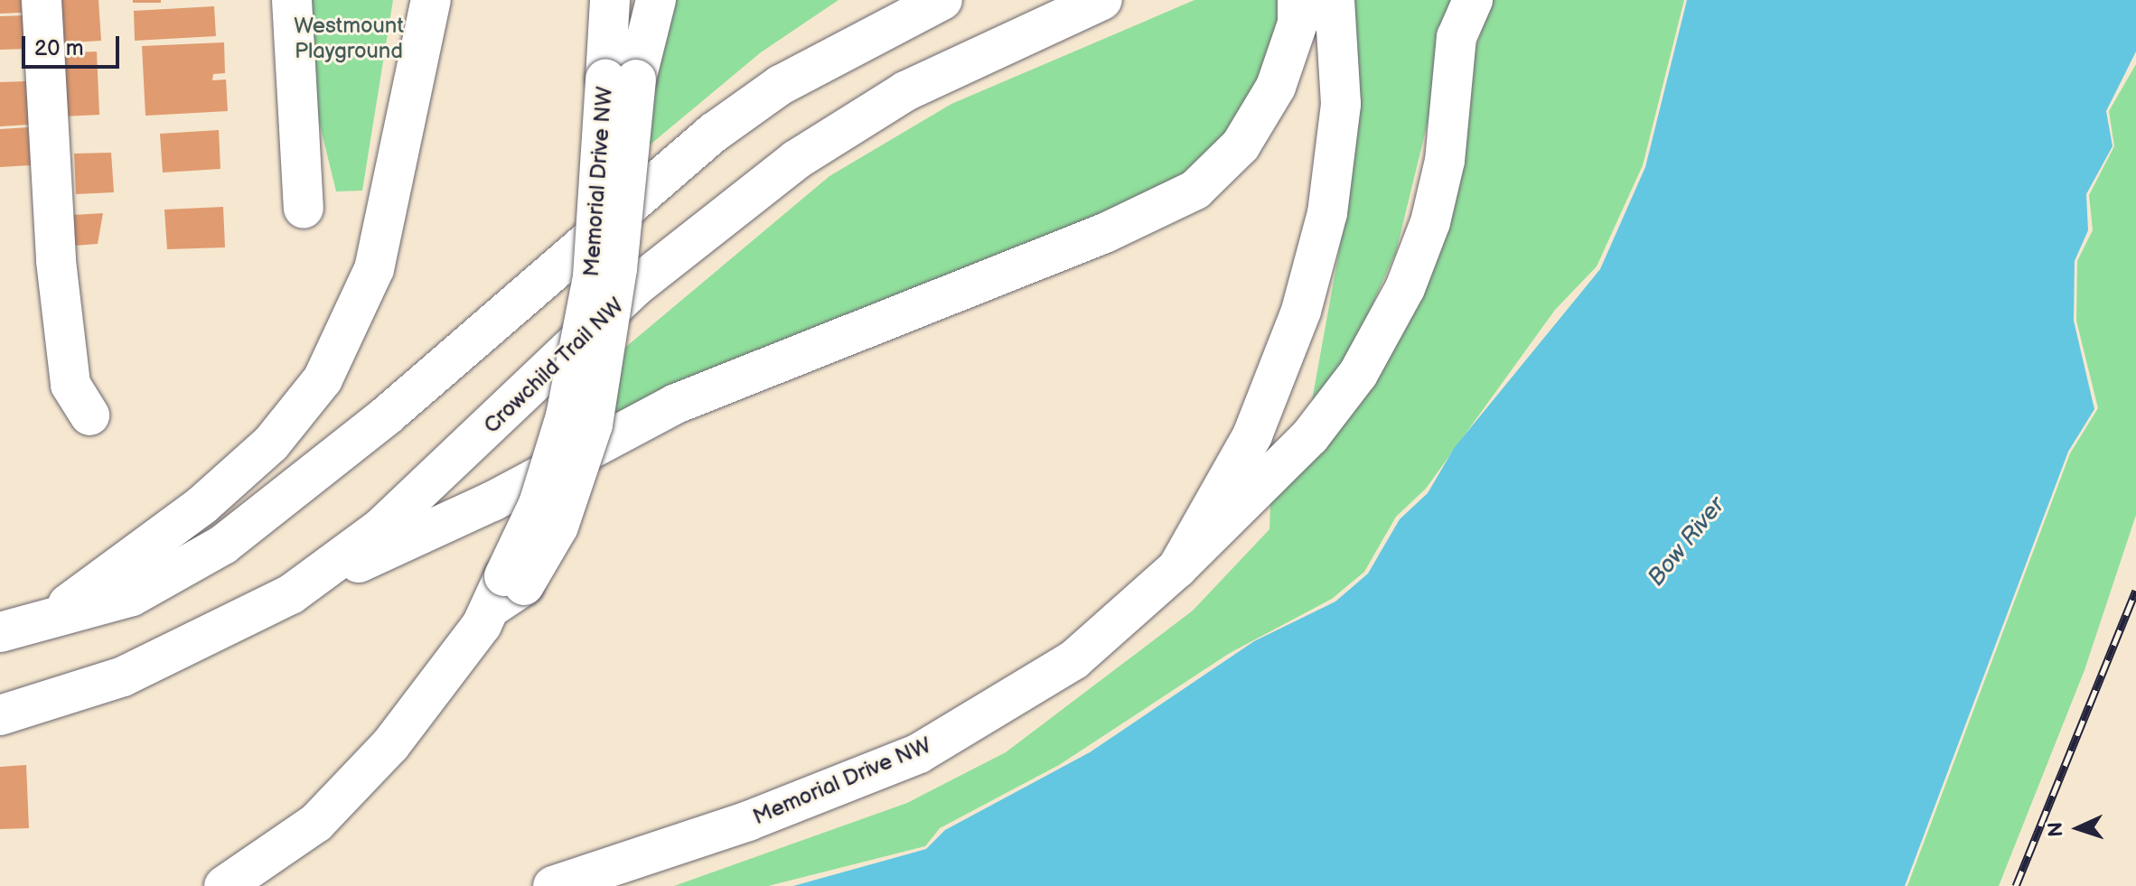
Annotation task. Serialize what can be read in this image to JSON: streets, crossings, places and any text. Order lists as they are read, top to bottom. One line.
{"streets":{"main road":["Memorial Drive NW","Crowchild Trail NW"]},"water":["Bow River"],"parks":["Westmount Playground"],"scale_bar":"20 m","north":"left"}
